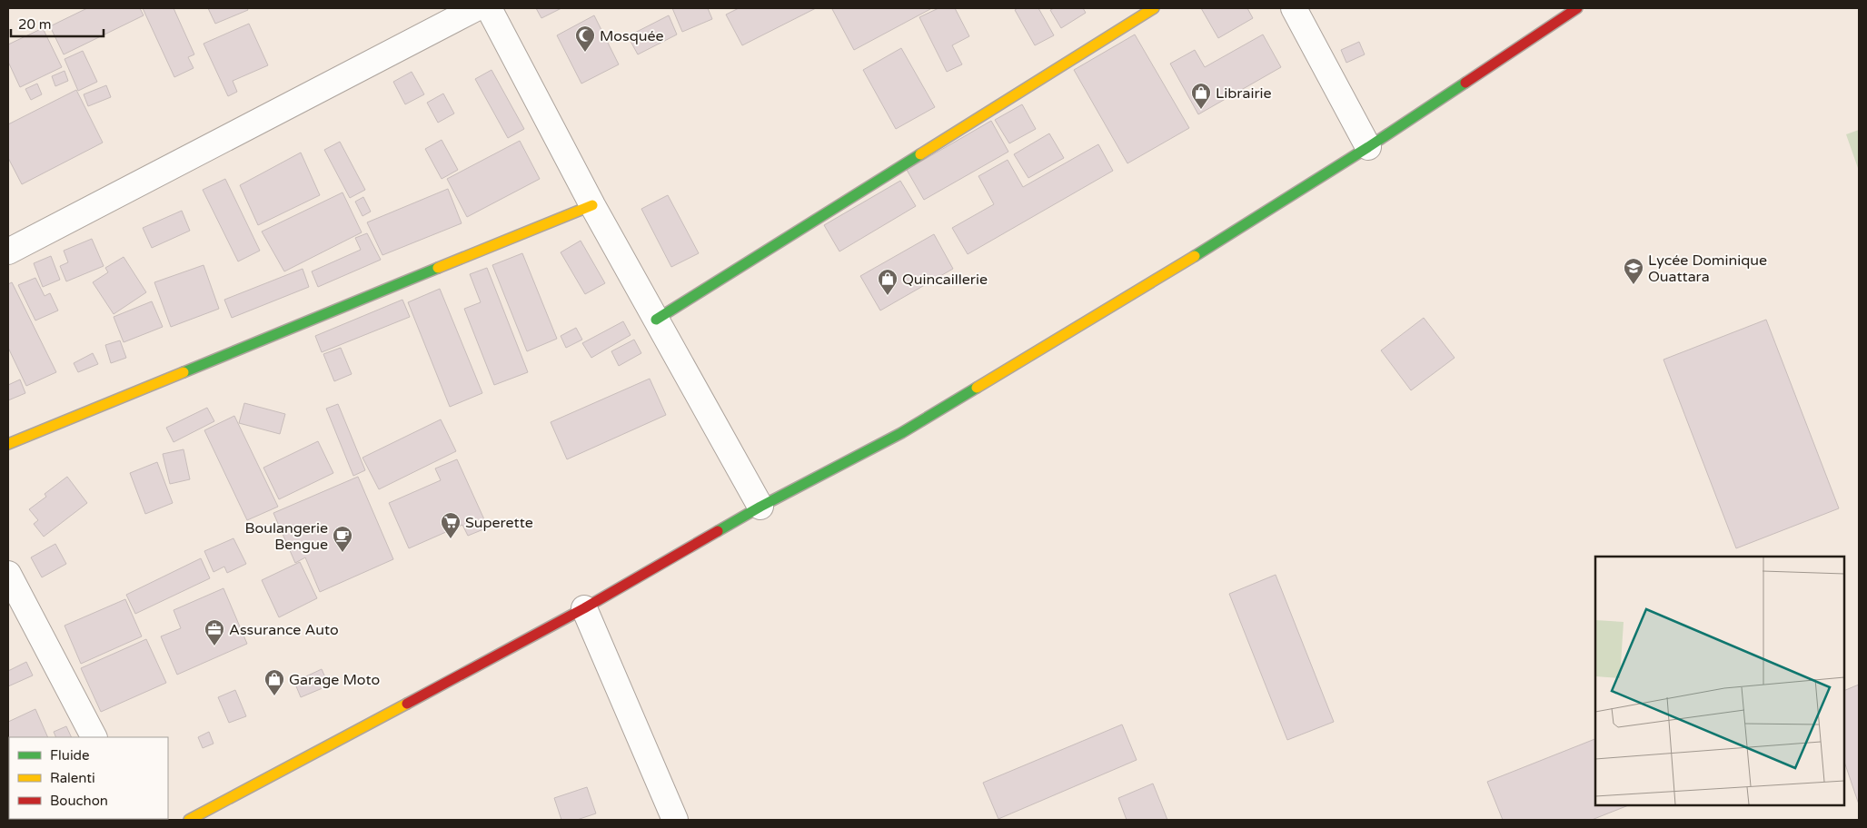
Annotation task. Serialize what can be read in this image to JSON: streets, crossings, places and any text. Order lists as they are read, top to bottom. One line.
{"places":{"mosque":["Mosquée"],"shop":["Librairie","Quincaillerie","Garage Moto"],"school or university":["Lycée Dominique Ouattara"],"supermarket":["Superette"],"cafe":["Boulangerie Bengue"],"office":["Assurance Auto"]},"legend":["Fluide","Ralenti","Bouchon"],"scale_bar":"20 m"}
